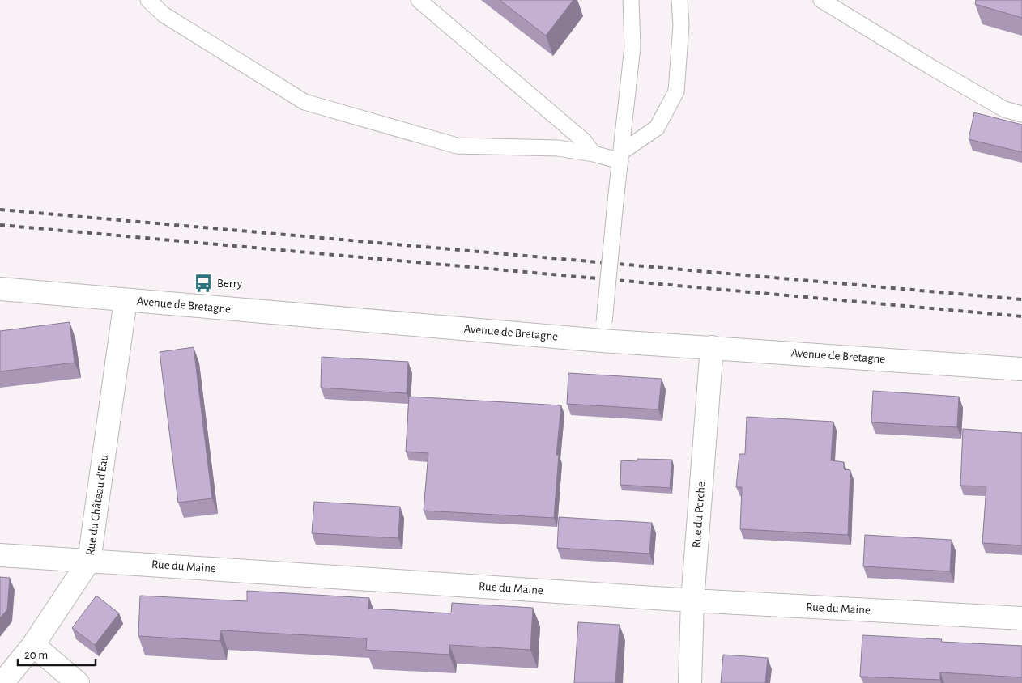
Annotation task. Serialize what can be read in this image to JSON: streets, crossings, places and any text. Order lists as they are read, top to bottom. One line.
{"streets":{"street":["Avenue de Bretagne","Rue du Château d'Eau","Rue du Perche","Rue du Maine"]},"crossings":[["Avenue de Bretagne","Rue du Château d'Eau"],["Avenue de Bretagne","Rue du Perche"],["Rue du Château d'Eau","Rue du Maine"],["Rue du Perche","Rue du Maine"]],"places":{"bus stop":["Berry"]},"scale_bar":"20 m"}
